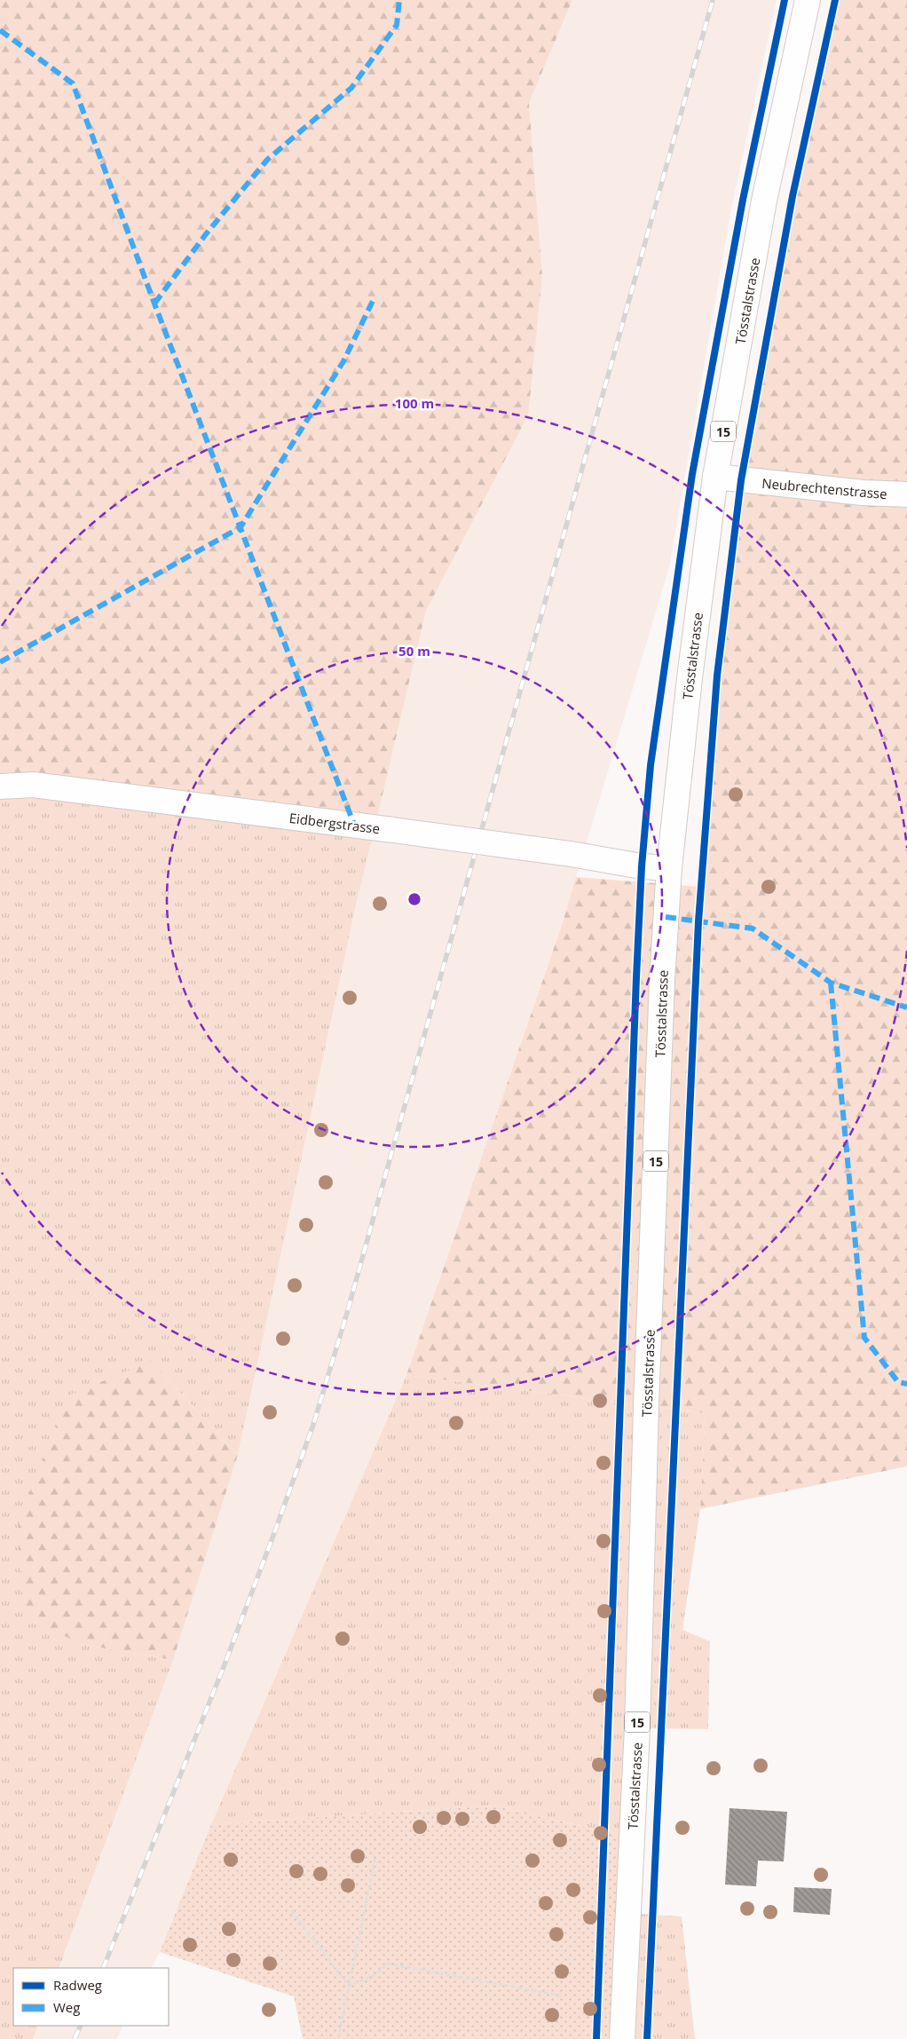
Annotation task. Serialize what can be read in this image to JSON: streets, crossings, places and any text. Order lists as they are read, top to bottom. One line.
{"streets":{"main road":["Tösstalstrasse","15","Neubrechtenstrasse","Eidbergstrasse"]},"crossings":[["Tösstalstrasse","Neubrechtenstrasse"],["Tösstalstrasse","Eidbergstrasse"]],"legend":["Radweg","Weg"],"rings":["100 m","50 m"]}
